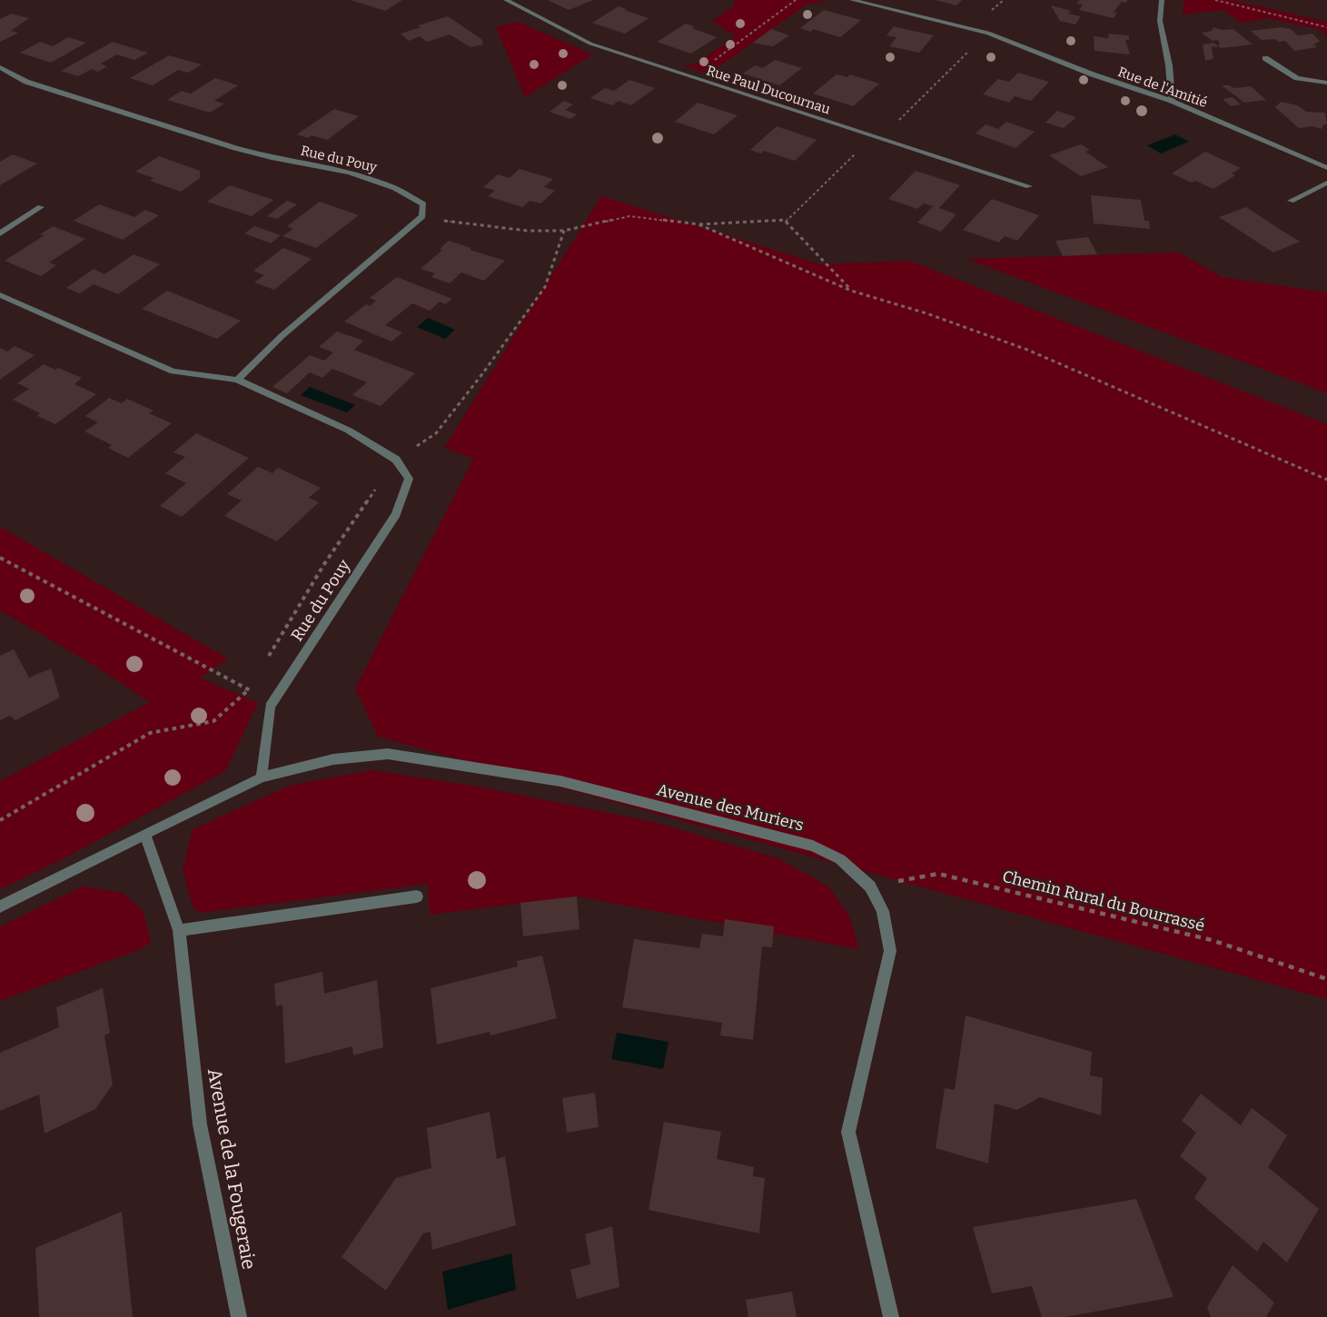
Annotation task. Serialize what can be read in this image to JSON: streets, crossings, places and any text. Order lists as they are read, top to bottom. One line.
{"streets":{"street":["Rue de l'Amitié","Rue Paul Ducournau","Rue du Pouy","Avenue des Muriers","Avenue de la Fougeraie"],"path":["Chemin Rural du Bourrassé"]},"crossings":[["Rue du Pouy","Avenue des Muriers"],["Avenue des Muriers","Chemin Rural du Bourrassé"],["Avenue des Muriers","Avenue de la Fougeraie"]]}
